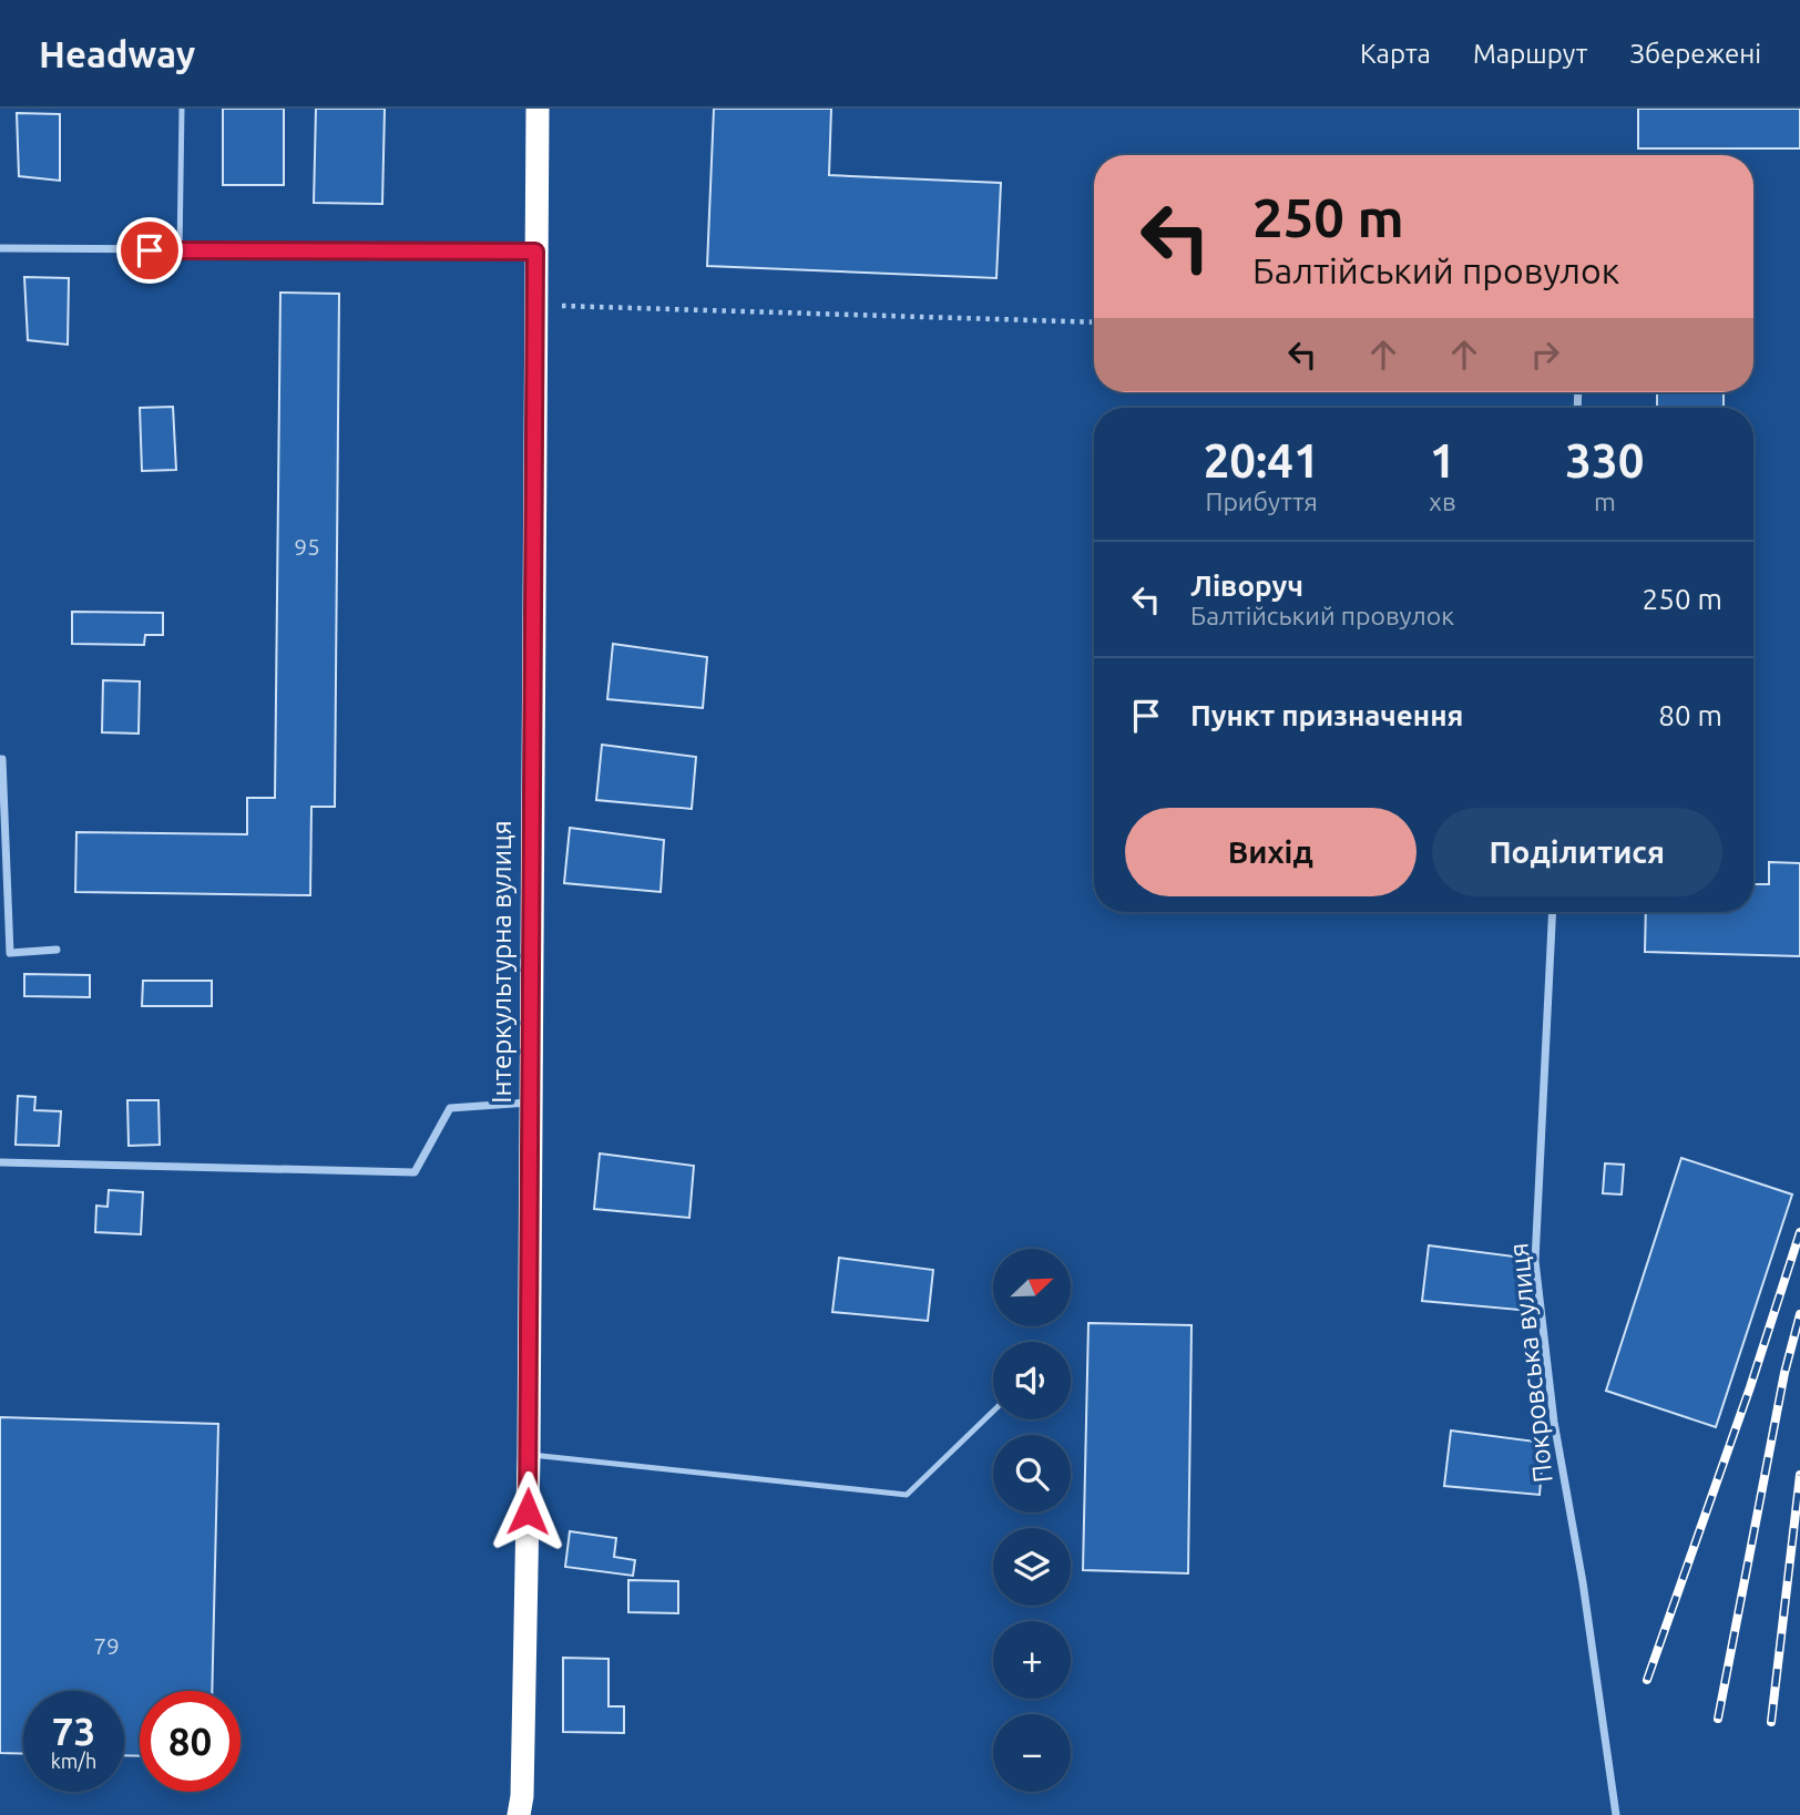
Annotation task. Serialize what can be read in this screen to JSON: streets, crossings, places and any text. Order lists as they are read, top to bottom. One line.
{"streets":{"highway":["Інтеркультурна вулиця"],"street":["Покровська вулиця"]},"house_numbers":["95","79"],"north":"top right","page":{"header":"Headway","nav":["Карта","Маршрут","Збережені"],"turn":["250 m","Балтійський провулок"],"eta":["20:41","Прибуття","1","хв","330","m"],"list":[{"name":"Ліворуч","note":"Балтійський провулок","value":"250 m"},{"name":"Пункт призначення","value":"80 m"}],"buttons":["Вихід","Поділитися"],"map_buttons":["+","−"],"speed":"73 km/h","limit":"80"}}
